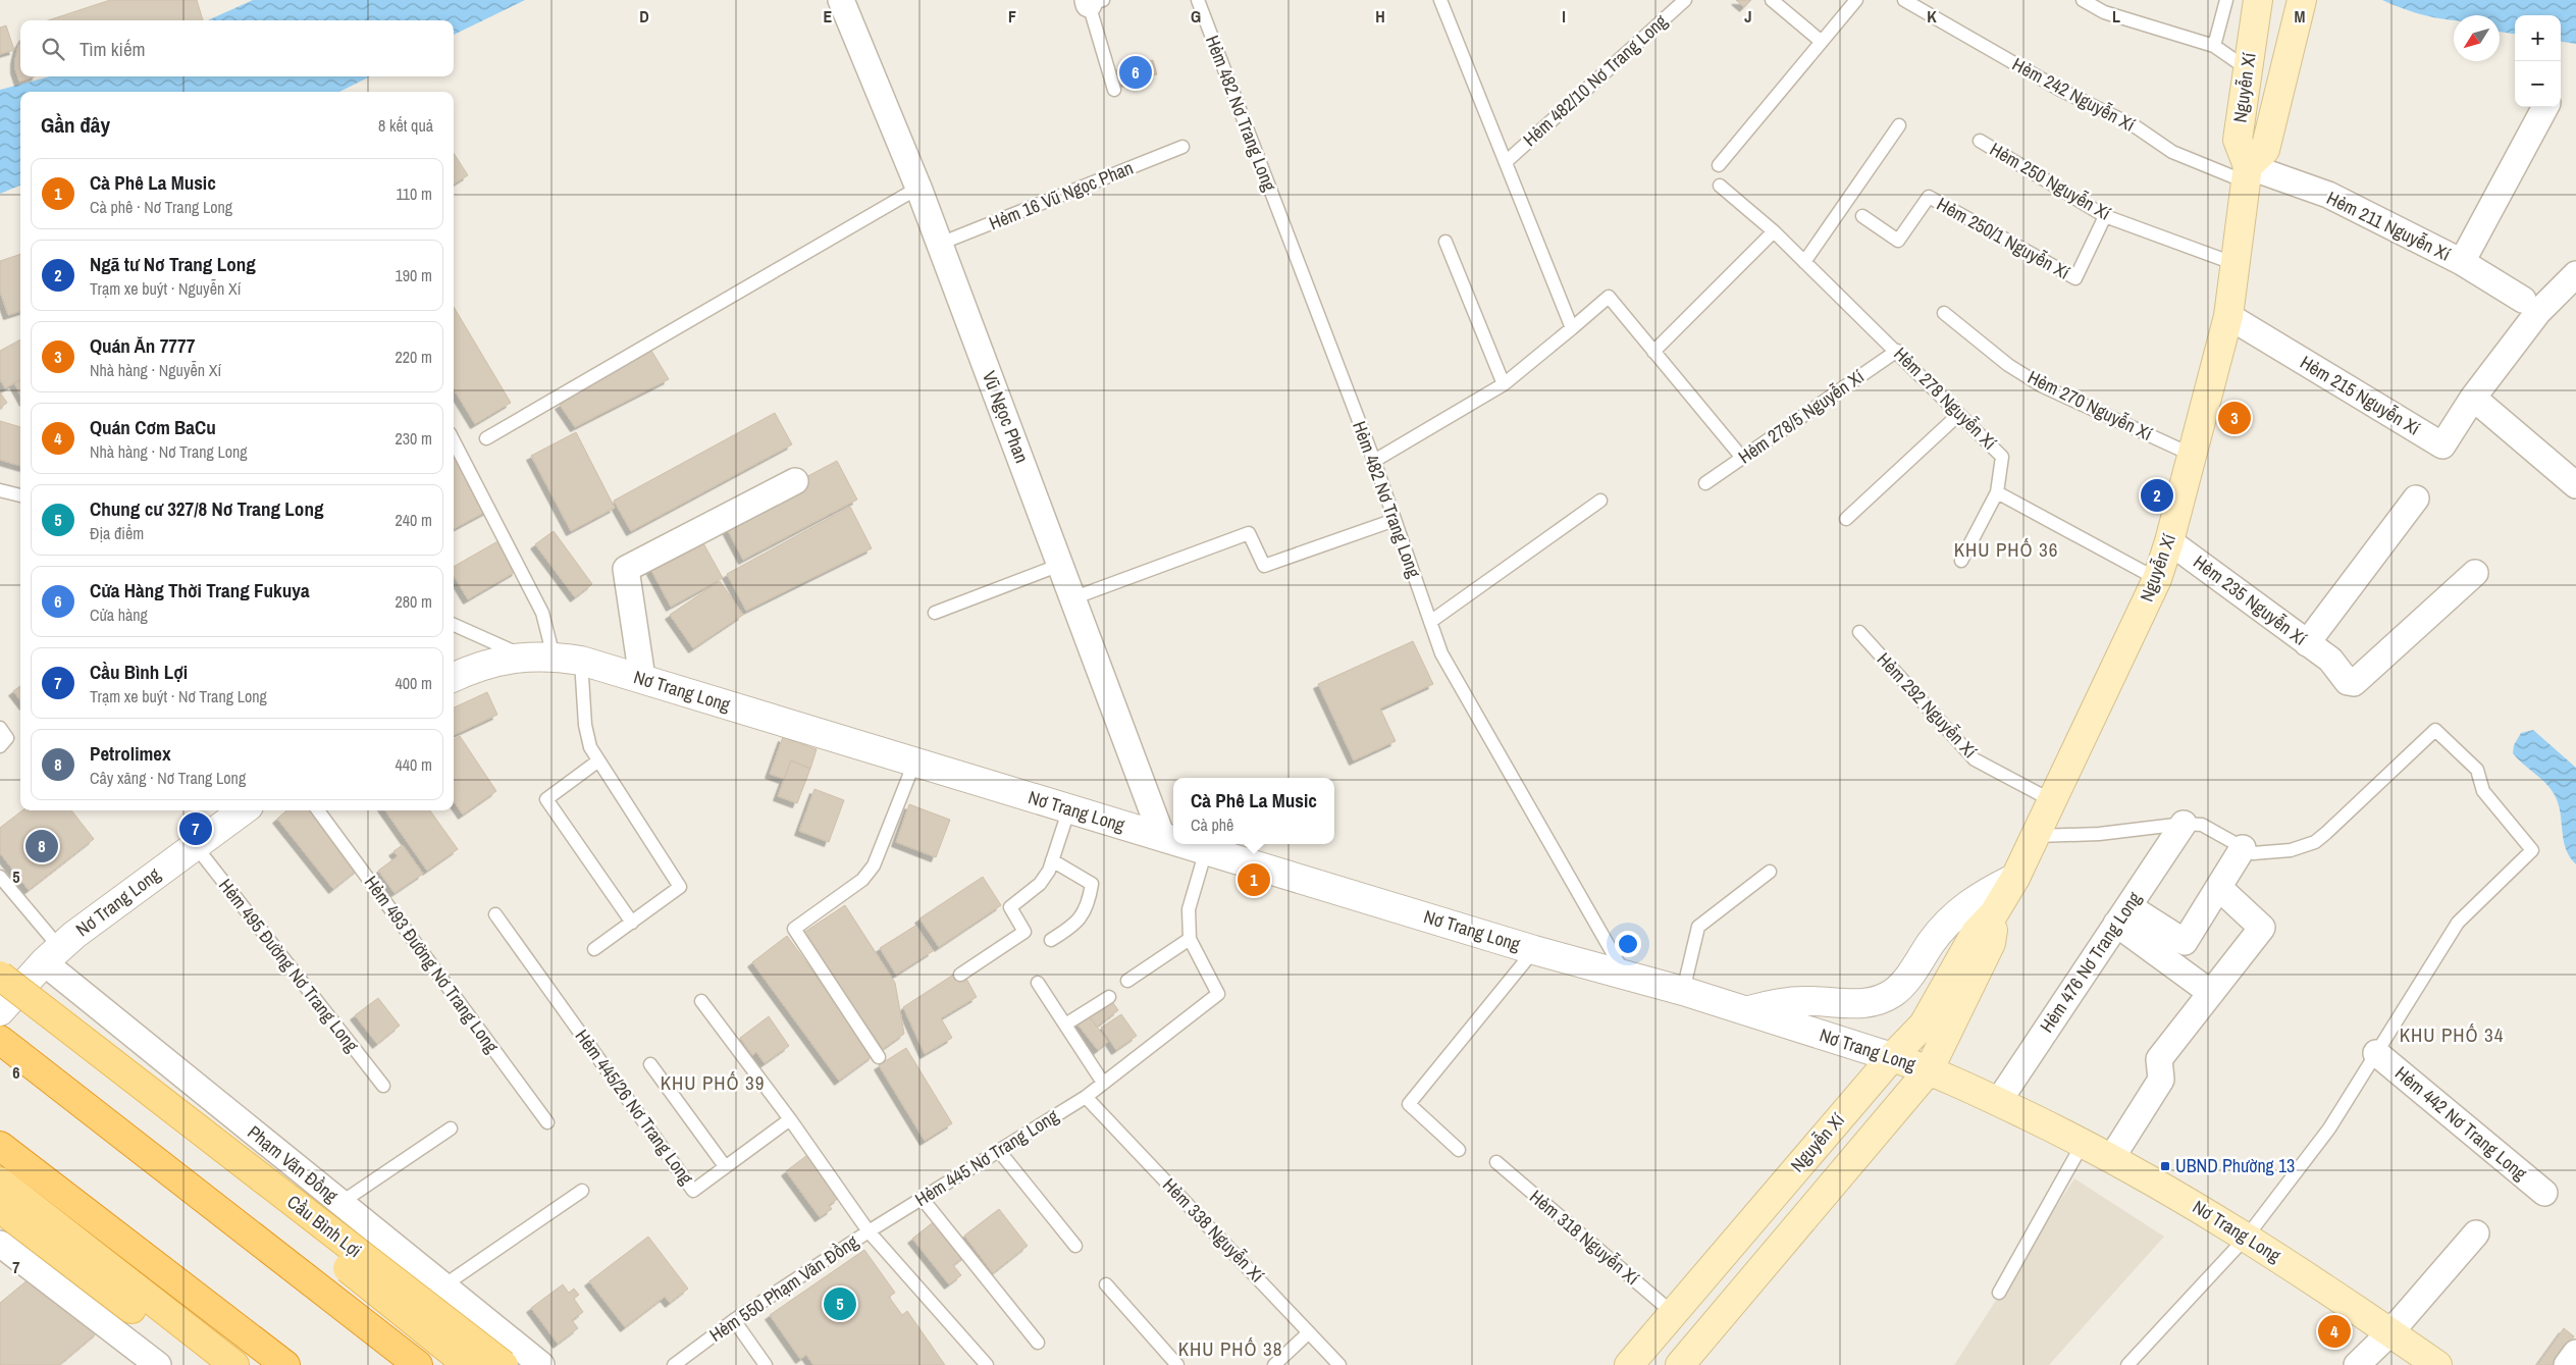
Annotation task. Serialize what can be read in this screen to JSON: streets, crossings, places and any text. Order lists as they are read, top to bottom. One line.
{"streets":{"main road":["Nguyễn Xí","Nơ Trang Long","Cầu Bình Lợi"],"street":["Hẻm 211 Nguyễn Xí","Hẻm 215 Nguyễn Xí","Vũ Ngọc Phan","Hẻm 235 Nguyễn Xí","Hẻm 476 Nơ Trang Long","Hẻm 442 Nơ Trang Long","Phạm Văn Đồng"],"lane":["Hẻm 482/10 Nơ Trang Long","Hẻm 242 Nguyễn Xí","Hẻm 482 Nơ Trang Long","Hẻm 250 Nguyễn Xí","Hẻm 16 Vũ Ngọc Phan","Hẻm 250/1 Nguyễn Xí","Hẻm 278 Nguyễn Xí","Hẻm 270 Nguyễn Xí","Hẻm 278/5 Nguyễn Xí","Hẻm 292 Nguyễn Xí","Hẻm 493 Đường Nơ Trang Long","Hẻm 495 Đường Nơ Trang Long","Hẻm 445/26 Nơ Trang Long","Hẻm 445 Nơ Trang Long","Hẻm 338 Nguyễn Xí","Hẻm 318 Nguyễn Xí","Hẻm 550 Phạm Văn Đồng"]},"crossings":[["Nguyễn Xí","Hẻm 242 Nguyễn Xí"],["Nguyễn Xí","Hẻm 250 Nguyễn Xí"],["Nguyễn Xí","Hẻm 211 Nguyễn Xí"],["Nguyễn Xí","Hẻm 215 Nguyễn Xí"],["Nguyễn Xí","Hẻm 270 Nguyễn Xí"],["Nguyễn Xí","Hẻm 235 Nguyễn Xí"],["Nguyễn Xí","Nơ Trang Long"],["Nguyễn Xí","Hẻm 292 Nguyễn Xí"],["Nguyễn Xí","Hẻm 318 Nguyễn Xí"],["Hẻm 242 Nguyễn Xí","Hẻm 211 Nguyễn Xí"],["Hẻm 482 Nơ Trang Long","Nơ Trang Long"],["Hẻm 250 Nguyễn Xí","Hẻm 250/1 Nguyễn Xí"],["Hẻm 16 Vũ Ngọc Phan","Vũ Ngọc Phan"],["Hẻm 278 Nguyễn Xí","Hẻm 278/5 Nguyễn Xí"],["Vũ Ngọc Phan","Nơ Trang Long"],["Nơ Trang Long","Hẻm 476 Nơ Trang Long"],["Nơ Trang Long","Hẻm 495 Đường Nơ Trang Long"],["Nơ Trang Long","Hẻm 442 Nơ Trang Long"],["Nơ Trang Long","Hẻm 445 Nơ Trang Long"],["Nơ Trang Long","Phạm Văn Đồng"],["Hẻm 445 Nơ Trang Long","Hẻm 338 Nguyễn Xí"],["Hẻm 445 Nơ Trang Long","Hẻm 550 Phạm Văn Đồng"]],"districts":["KHU PHỐ 36","KHU PHỐ 34","KHU PHỐ 39","KHU PHỐ 38"],"places":{"transit":["UBND Phường 13"]},"north":"bottom left","page":{"map_buttons":["+","−"],"search":"Tìm kiếm","pins":["6","3","2","7","8","1","5","4"],"heading":["Gần đây","8 kết quả"],"list":[{"mark":"1","name":"Cà Phê La Music","note":"Cà phê · Nơ Trang Long","value":"110 m"},{"mark":"2","name":"Ngã tư Nơ Trang Long","note":"Trạm xe buýt · Nguyễn Xí","value":"190 m"},{"mark":"3","name":"Quán Ăn 7777","note":"Nhà hàng · Nguyễn Xí","value":"220 m"},{"mark":"4","name":"Quán Cơm BaCu","note":"Nhà hàng · Nơ Trang Long","value":"230 m"},{"mark":"5","name":"Chung cư 327/8 Nơ Trang Long","note":"Địa điểm","value":"240 m"},{"mark":"6","name":"Cửa Hàng Thời Trang Fukuya","note":"Cửa hàng","value":"280 m"},{"mark":"7","name":"Cầu Bình Lợi","note":"Trạm xe buýt · Nơ Trang Long","value":"400 m"},{"mark":"8","name":"Petrolimex","note":"Cây xăng · Nơ Trang Long","value":"440 m"}],"popup":["Cà Phê La Music","Cà phê"]},"grid":{"columns":["D","E","F","G","H","I","J","K","L","M"],"rows":["5","6","7"]}}
